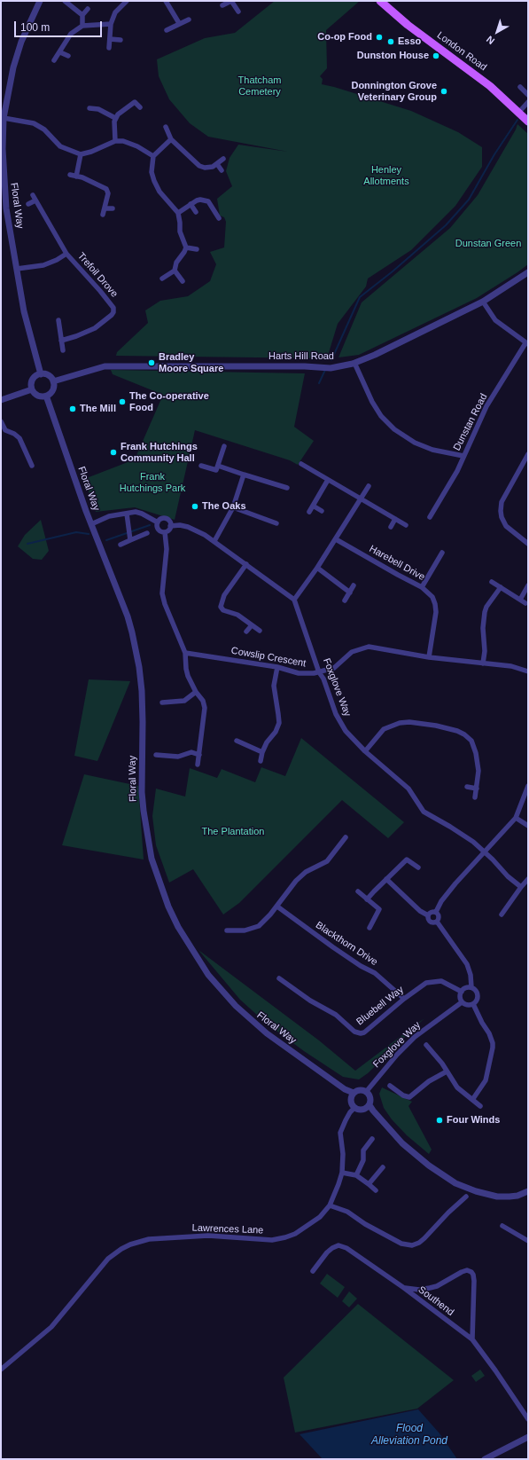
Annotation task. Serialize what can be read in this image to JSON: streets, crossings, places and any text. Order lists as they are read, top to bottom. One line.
{"streets":{"main road":["London Road"],"street":["Floral Way","Trefoil Drove","Harts Hill Road","Dunstan Road","Harebell Drive","Cowslip Crescent","Foxglove Way","Blackthorn Drive","Bluebell Way","Lawrences Lane","Southend"]},"crossings":[["Floral Way","Trefoil Drove"],["Floral Way","Harts Hill Road"],["Floral Way","Foxglove Way"],["Harebell Drive","Cowslip Crescent"],["Cowslip Crescent","Foxglove Way"],["Foxglove Way","Bluebell Way"],["Blackthorn Drive","Bluebell Way"]],"water":["Flood Alleviation Pond"],"parks":["Thatcham Cemetery","Henley Allotments","Dunstan Green","Frank Hutchings Park","The Plantation"],"places":["Co-op Food","Esso","Dunston House","Donnington Grove Veterinary Group","Bradley Moore Square","The Co-operative Food","The Mill","Frank Hutchings Community Hall","The Oaks","Four Winds"],"scale_bar":"100 m","north":"bottom left"}
